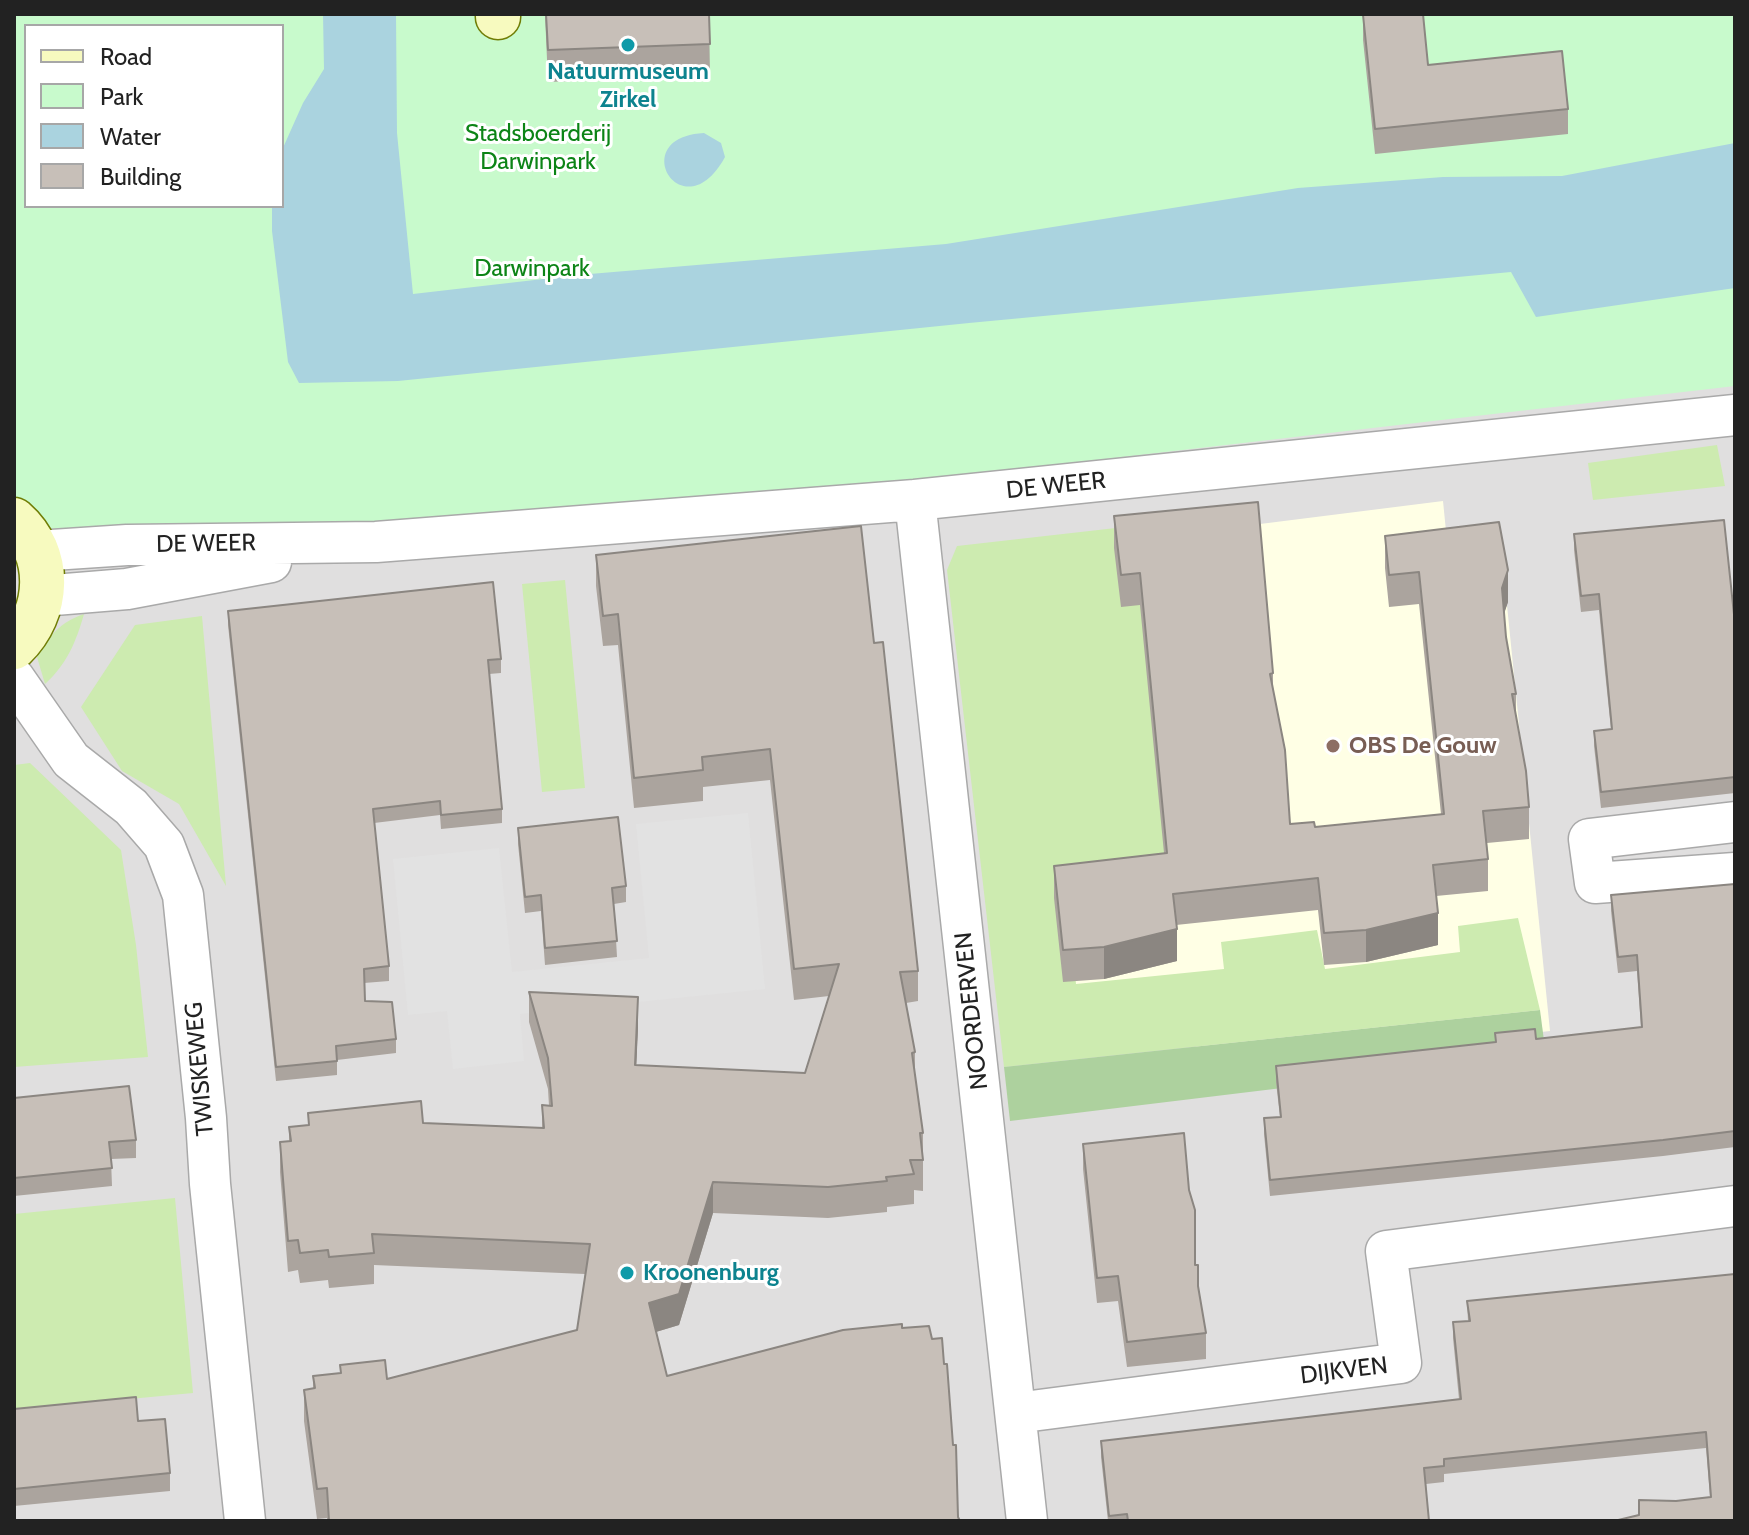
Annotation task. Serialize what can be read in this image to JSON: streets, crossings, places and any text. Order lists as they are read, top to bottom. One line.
{"streets":{"street":["DE WEER","NOORDERVEN","TWISKEWEG","DIJKVEN"]},"crossings":[["DE WEER","NOORDERVEN"],["NOORDERVEN","DIJKVEN"]],"parks":["Stadsboerderij Darwinpark","Darwinpark"],"places":["Natuurmuseum Zirkel","OBS De Gouw","Kroonenburg"],"legend":["Road","Park","Water","Building"]}
